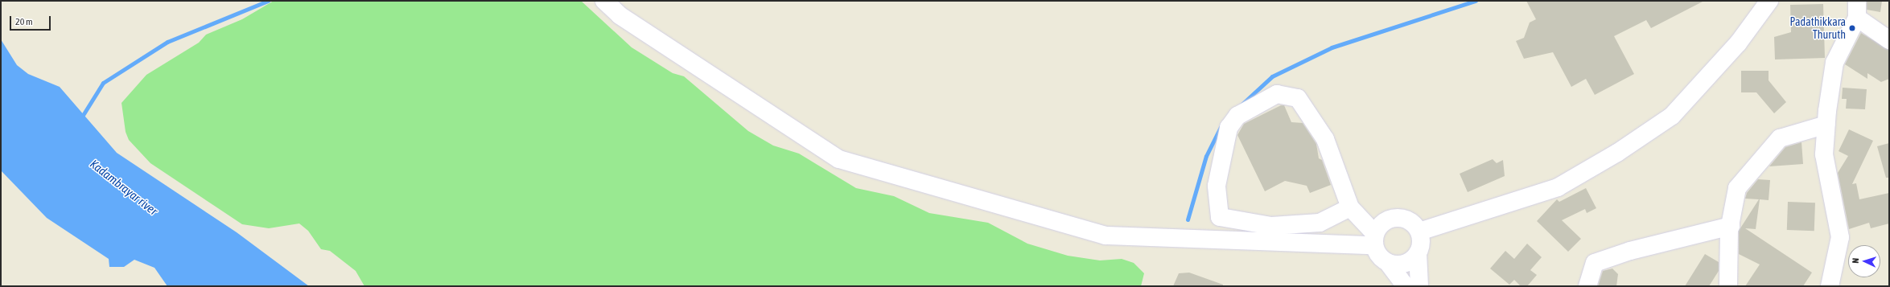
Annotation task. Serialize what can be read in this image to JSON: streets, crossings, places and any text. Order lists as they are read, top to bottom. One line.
{"water":["Kadambrayar river"],"places":["Padathikkara Thuruth"],"scale_bar":"20 m","north":"left"}
